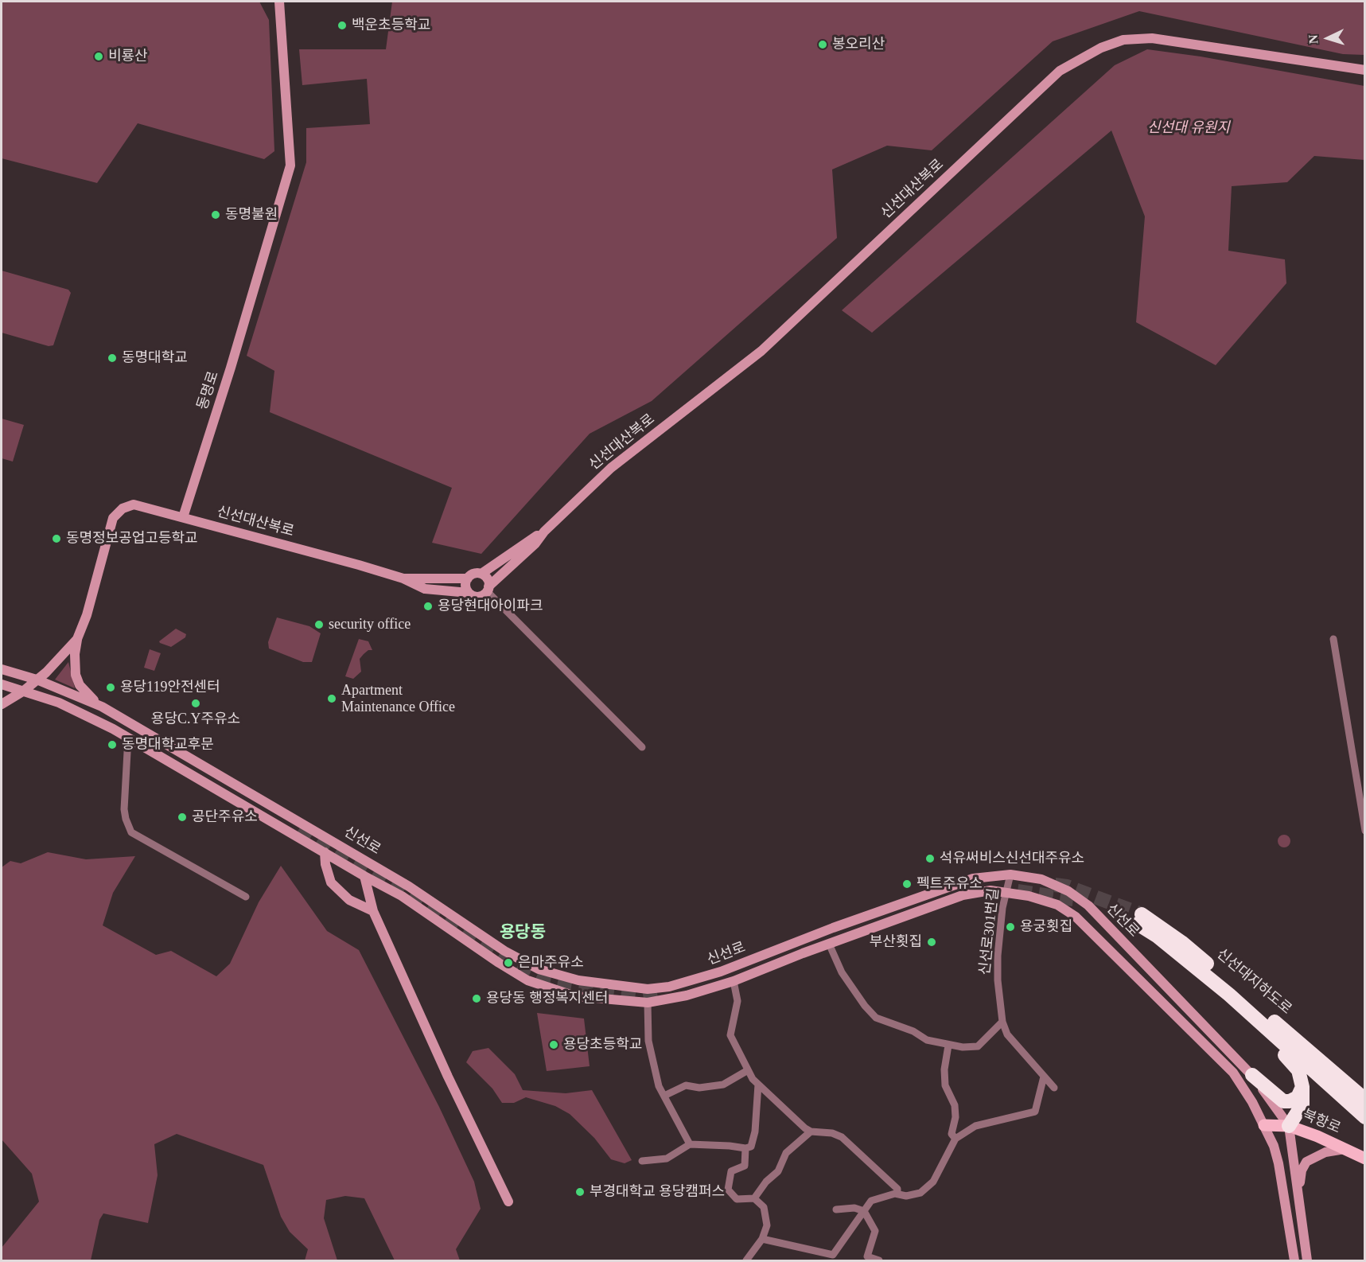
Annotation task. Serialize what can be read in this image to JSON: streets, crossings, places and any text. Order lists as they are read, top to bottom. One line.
{"streets":{"highway":["신선대지하도로"],"main road":["신선대산복로","동명로","신선로","북항로"],"street":["신선로301번길"]},"crossings":[["신선대산복로","동명로"],["신선로","신선로301번길"],["신선로","북항로"]],"districts":["용당동"],"parks":["신선대 유원지"],"places":["백운초등학교","봉오리산","비룡산","동명불원","동명대학교","동명정보공업고등학교","용당현대아이파크","security office","용당119안전센터","Apartment Maintenance Office","용당C.Y주유소","동명대학교후문","공단주유소","석유써비스신선대주유소","펙트주유소","용궁횟집","부산횟집","은마주유소","용당동 행정복지센터","용당초등학교","부경대학교 용당캠퍼스"],"north":"left"}
